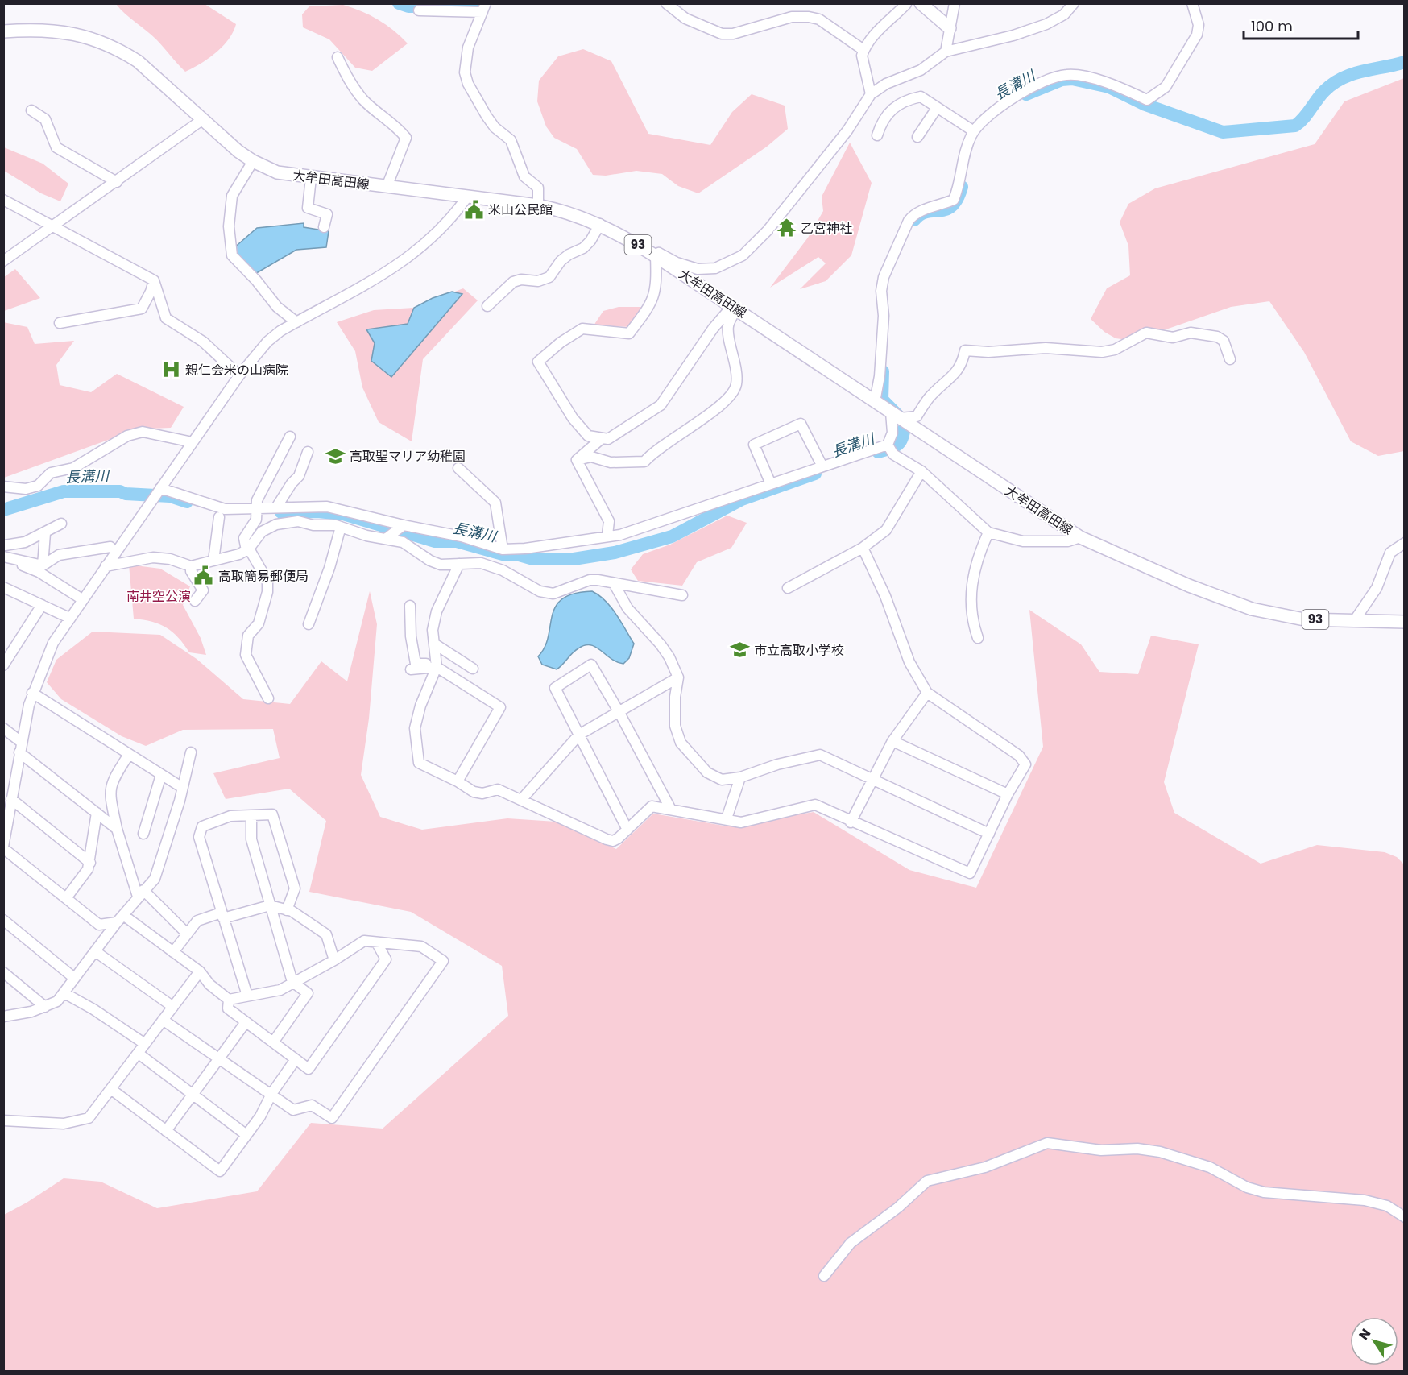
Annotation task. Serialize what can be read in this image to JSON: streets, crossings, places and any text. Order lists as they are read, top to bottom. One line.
{"streets":{"main road":["大牟田高田線","93"]},"water":["長溝川"],"parks":["南井空公演"],"places":{"public building":["米山公民館","高取簡易郵便局"],"temple":["乙宮神社"],"hospital":["親仁会米の山病院"],"school or university":["高取聖マリア幼稚園","市立高取小学校"]},"scale_bar":"100 m","north":"top left"}
